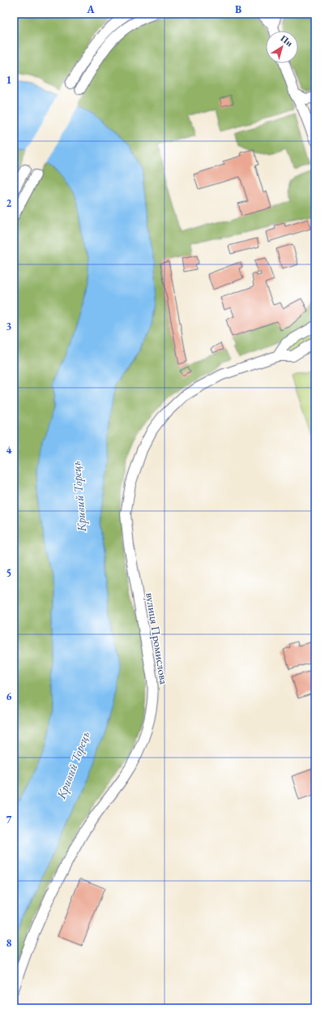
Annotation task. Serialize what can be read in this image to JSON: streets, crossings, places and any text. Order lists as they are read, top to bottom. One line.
{"streets":{"street":["вулиця Промислова"]},"water":["Кривий Торець"],"north":"top right","grid":{"columns":["A","B"],"rows":["1","2","3","4","5","6","7","8"]}}
